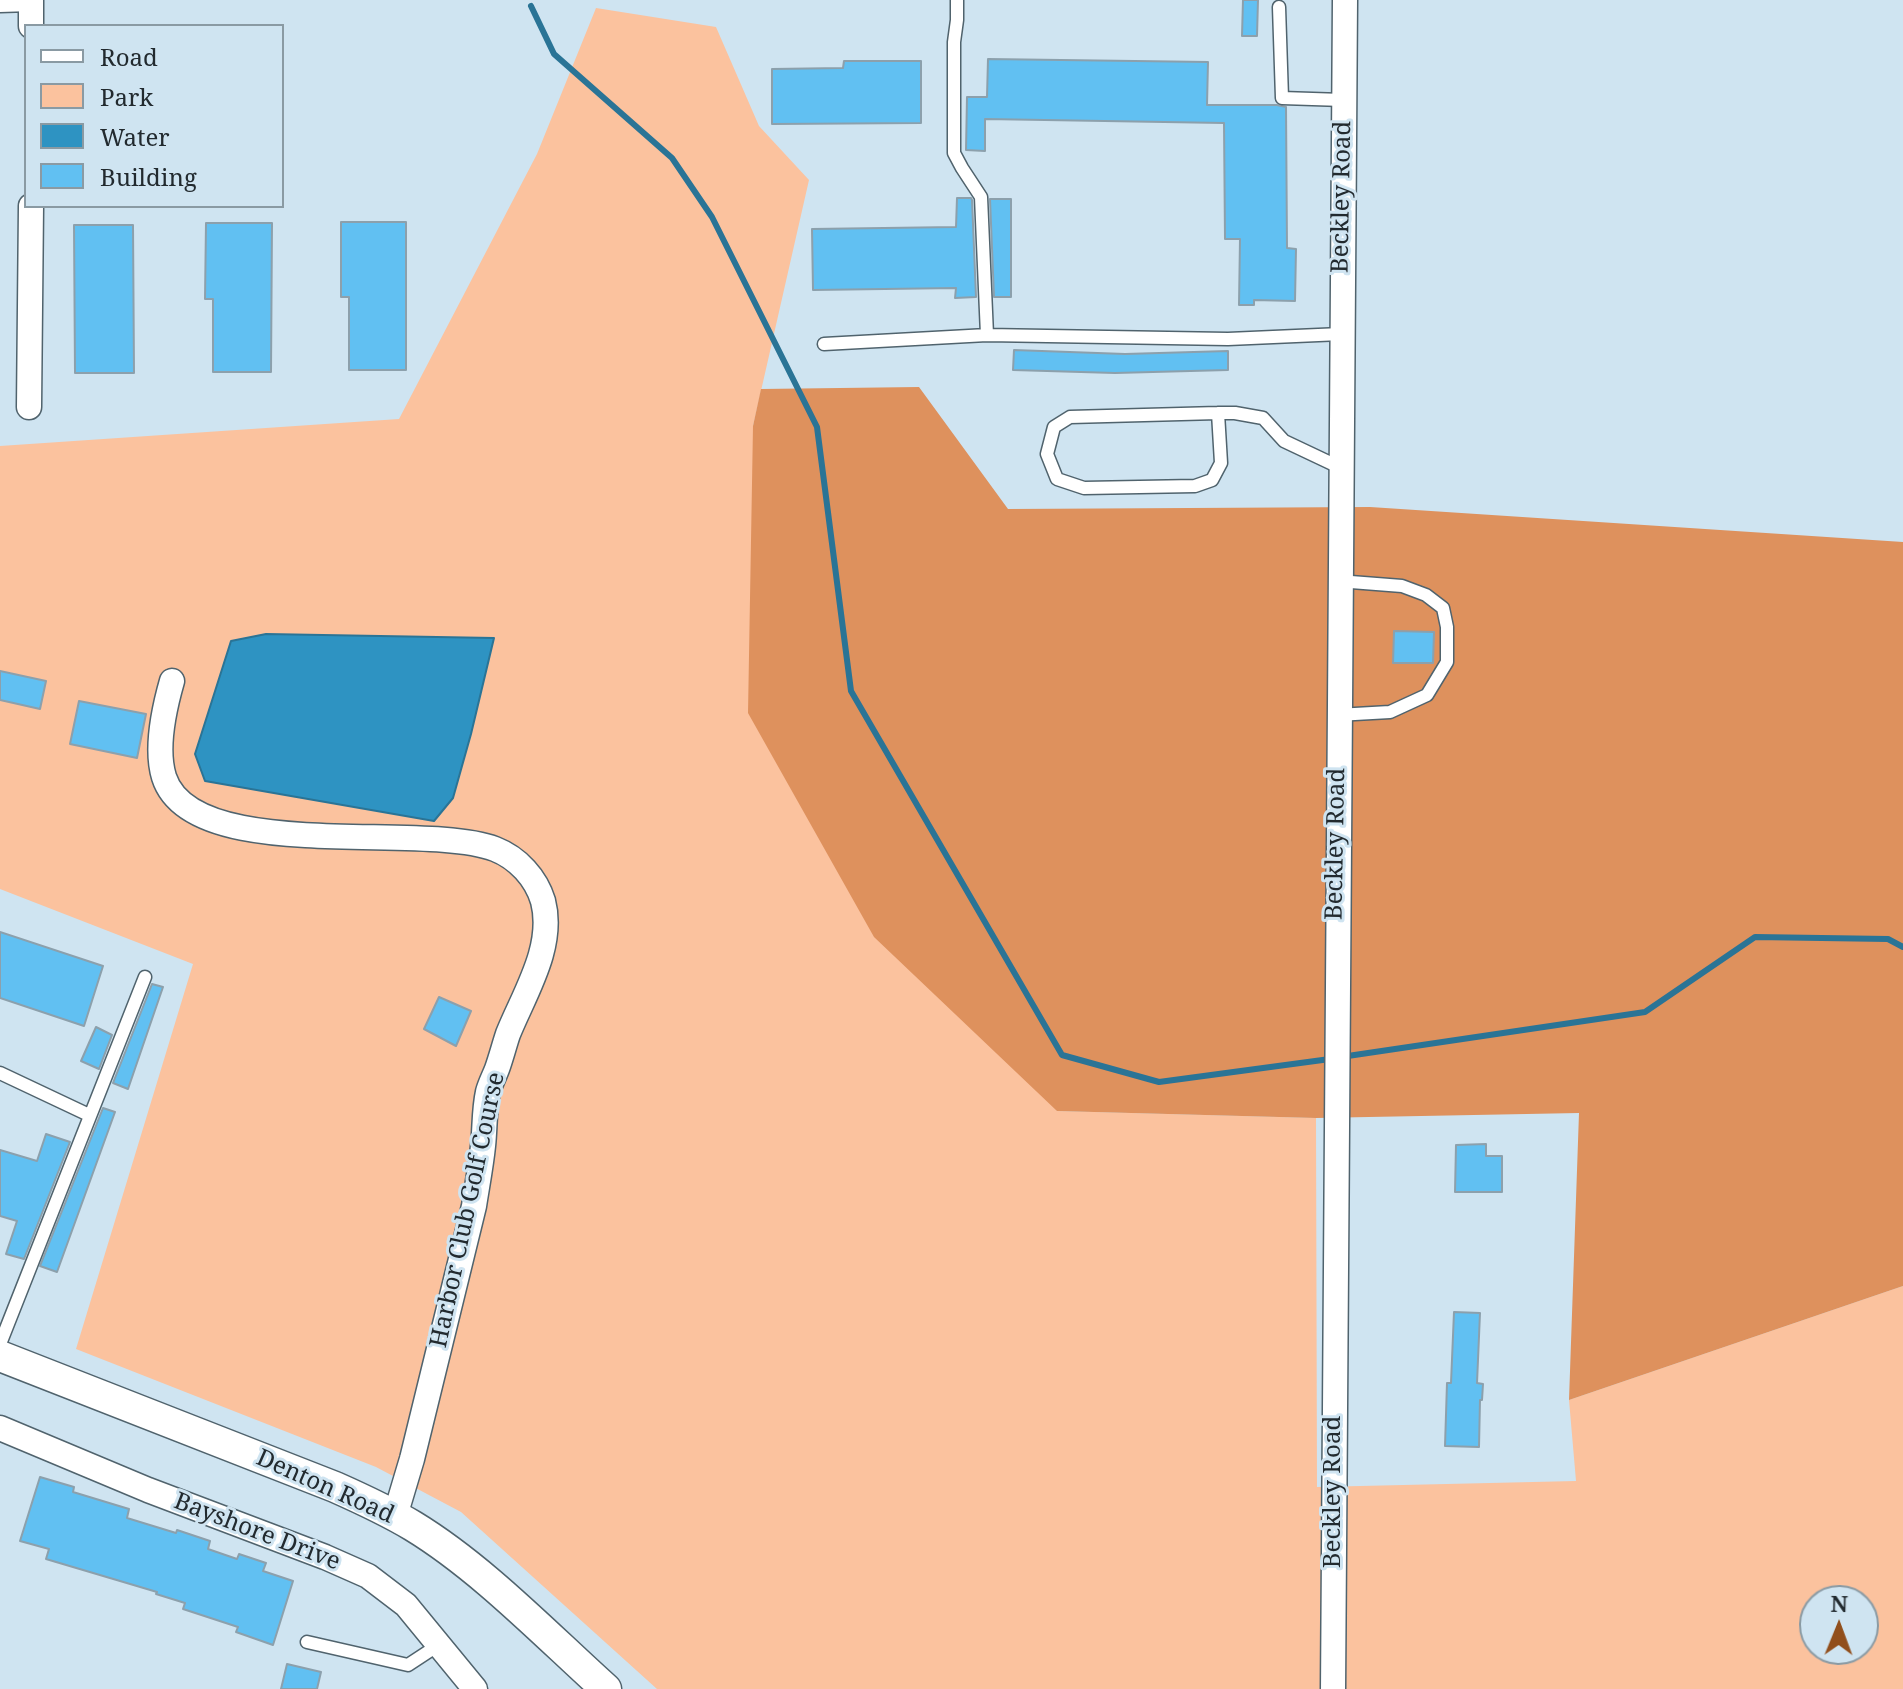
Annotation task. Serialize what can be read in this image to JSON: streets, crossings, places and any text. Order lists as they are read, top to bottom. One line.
{"streets":{"street":["Beckley Road","Harbor Club Golf Course","Denton Road","Bayshore Drive"]},"crossings":[["Harbor Club Golf Course","Denton Road"]],"legend":["Road","Park","Water","Building"],"north":"top"}
